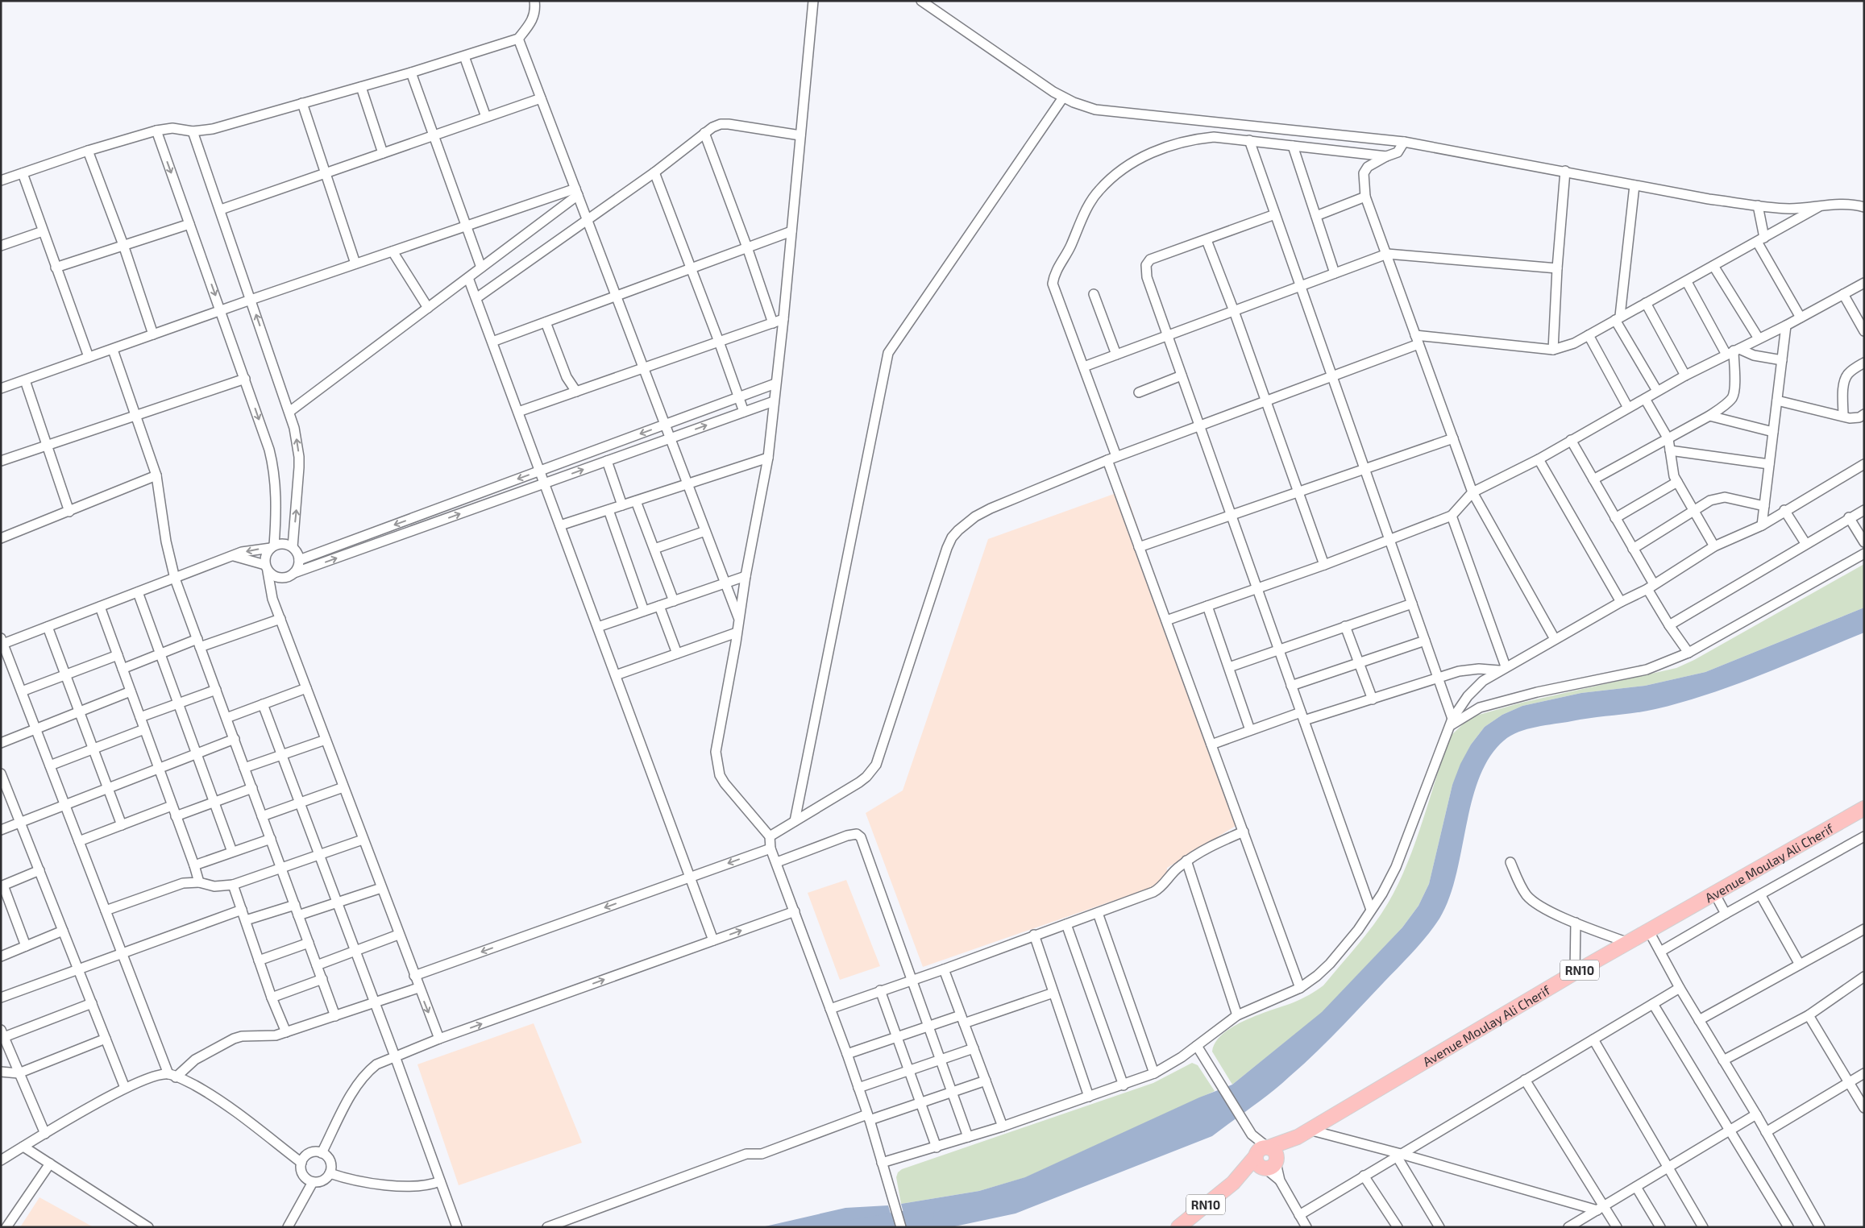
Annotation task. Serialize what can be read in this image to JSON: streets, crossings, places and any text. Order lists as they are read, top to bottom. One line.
{"streets":{"main road":["Avenue Moulay Ali Cherif","RN10"]},"crossings":[["Avenue Moulay Ali Cherif","RN10"]]}
